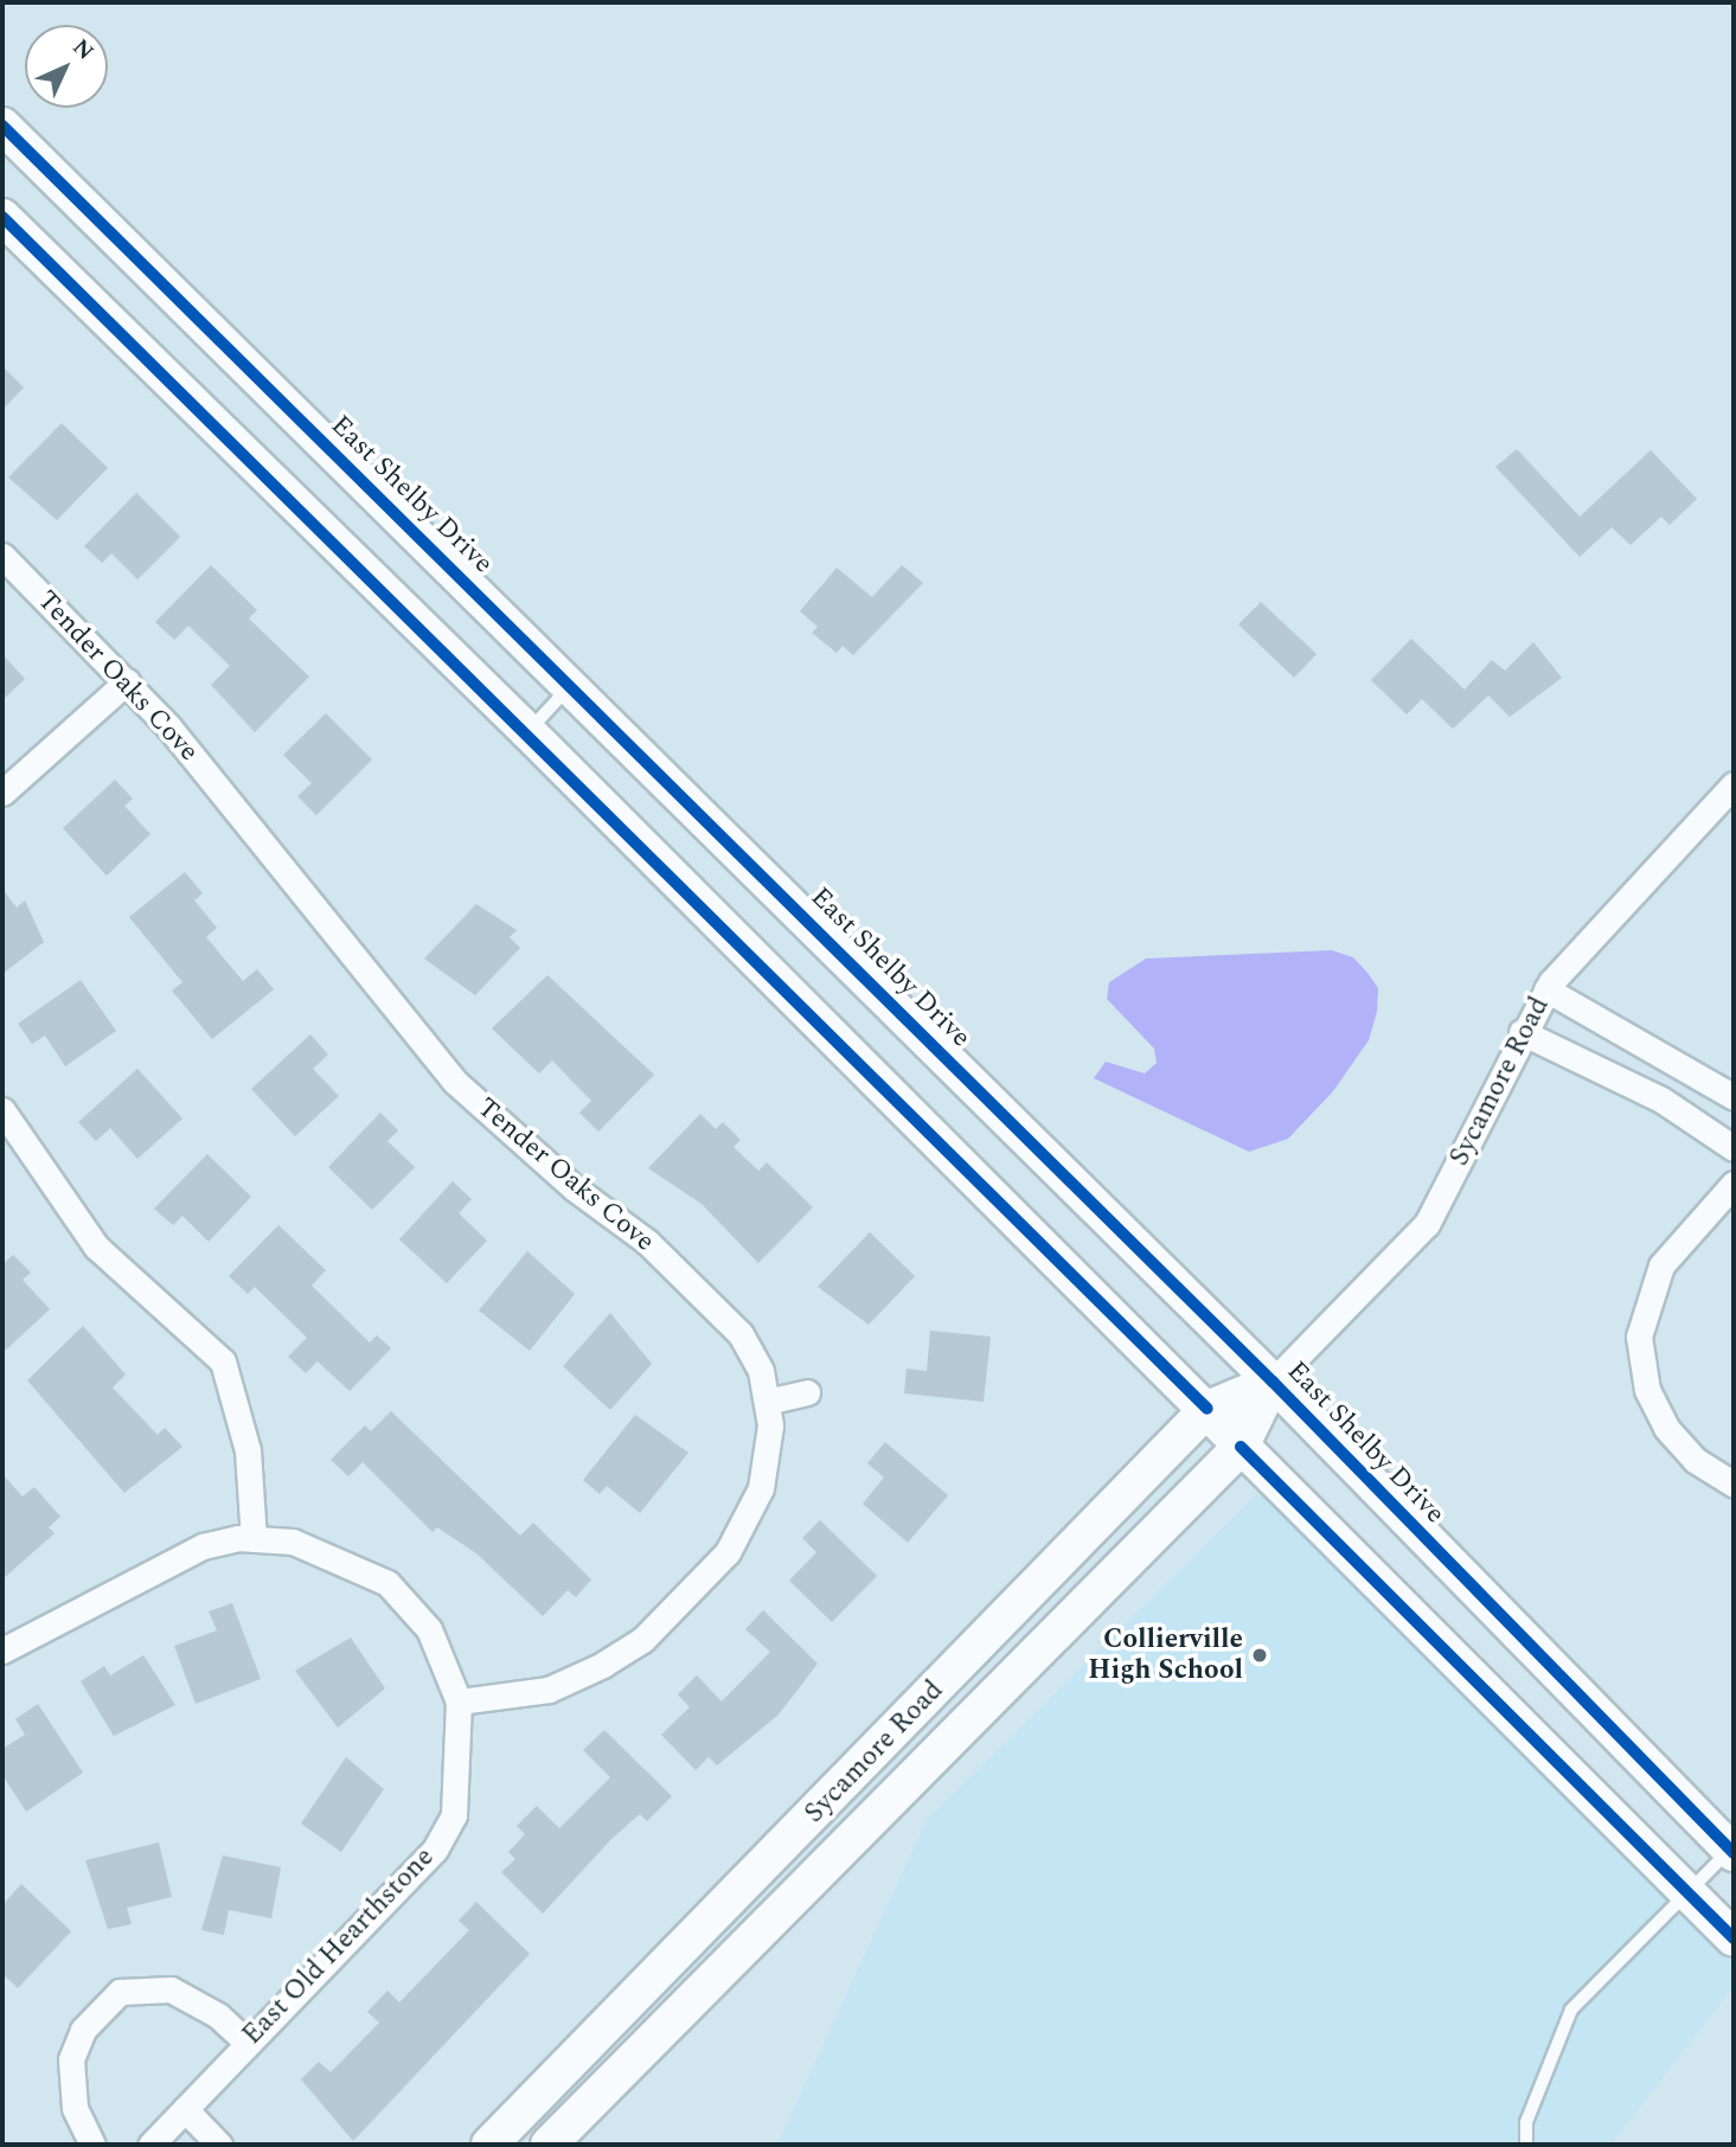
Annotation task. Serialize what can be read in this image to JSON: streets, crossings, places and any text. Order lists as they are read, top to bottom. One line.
{"streets":{"main road":["East Shelby Drive","Sycamore Road"],"street":["Tender Oaks Cove","East Old Hearthstone"]},"crossings":[["East Shelby Drive","Sycamore Road"],["Tender Oaks Cove","East Old Hearthstone"]],"places":["Collierville High School"],"north":"top right"}
